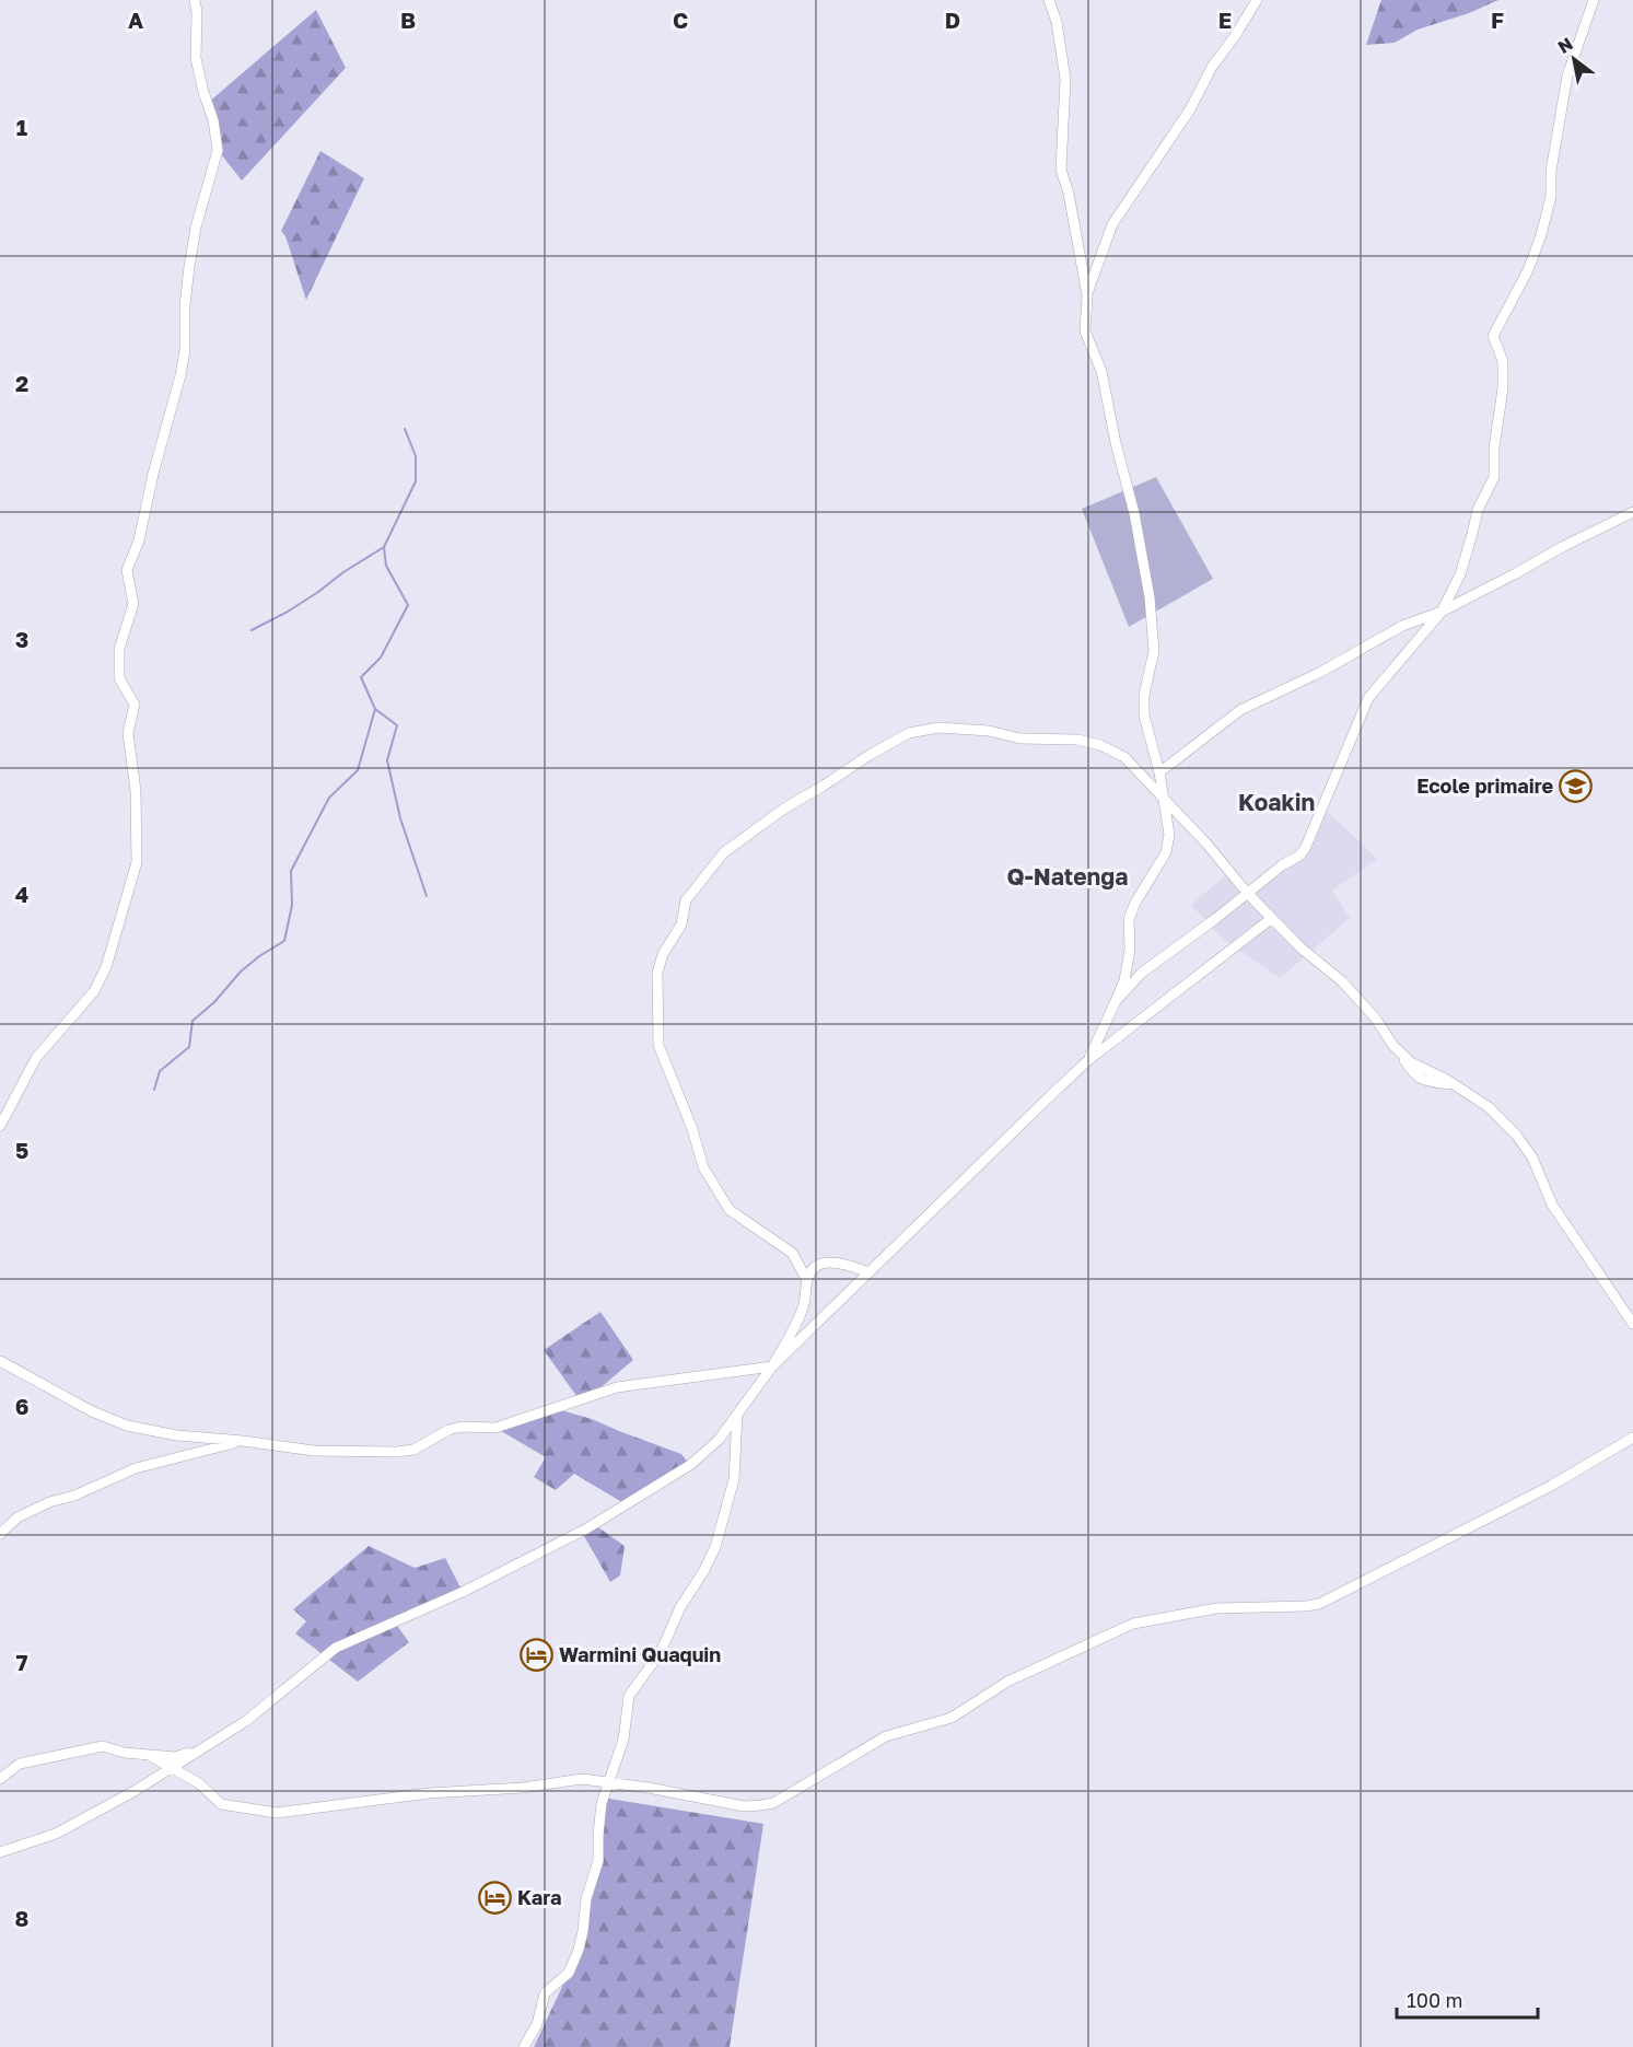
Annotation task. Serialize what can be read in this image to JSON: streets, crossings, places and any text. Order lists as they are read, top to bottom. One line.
{"districts":["Koakin","Q-Natenga"],"places":{"school or university":["Ecole primaire"],"hotel":["Warmini Quaquin","Kara"]},"scale_bar":"100 m","north":"top left","grid":{"columns":["A","B","C","D","E","F"],"rows":["1","2","3","4","5","6","7","8"]}}
